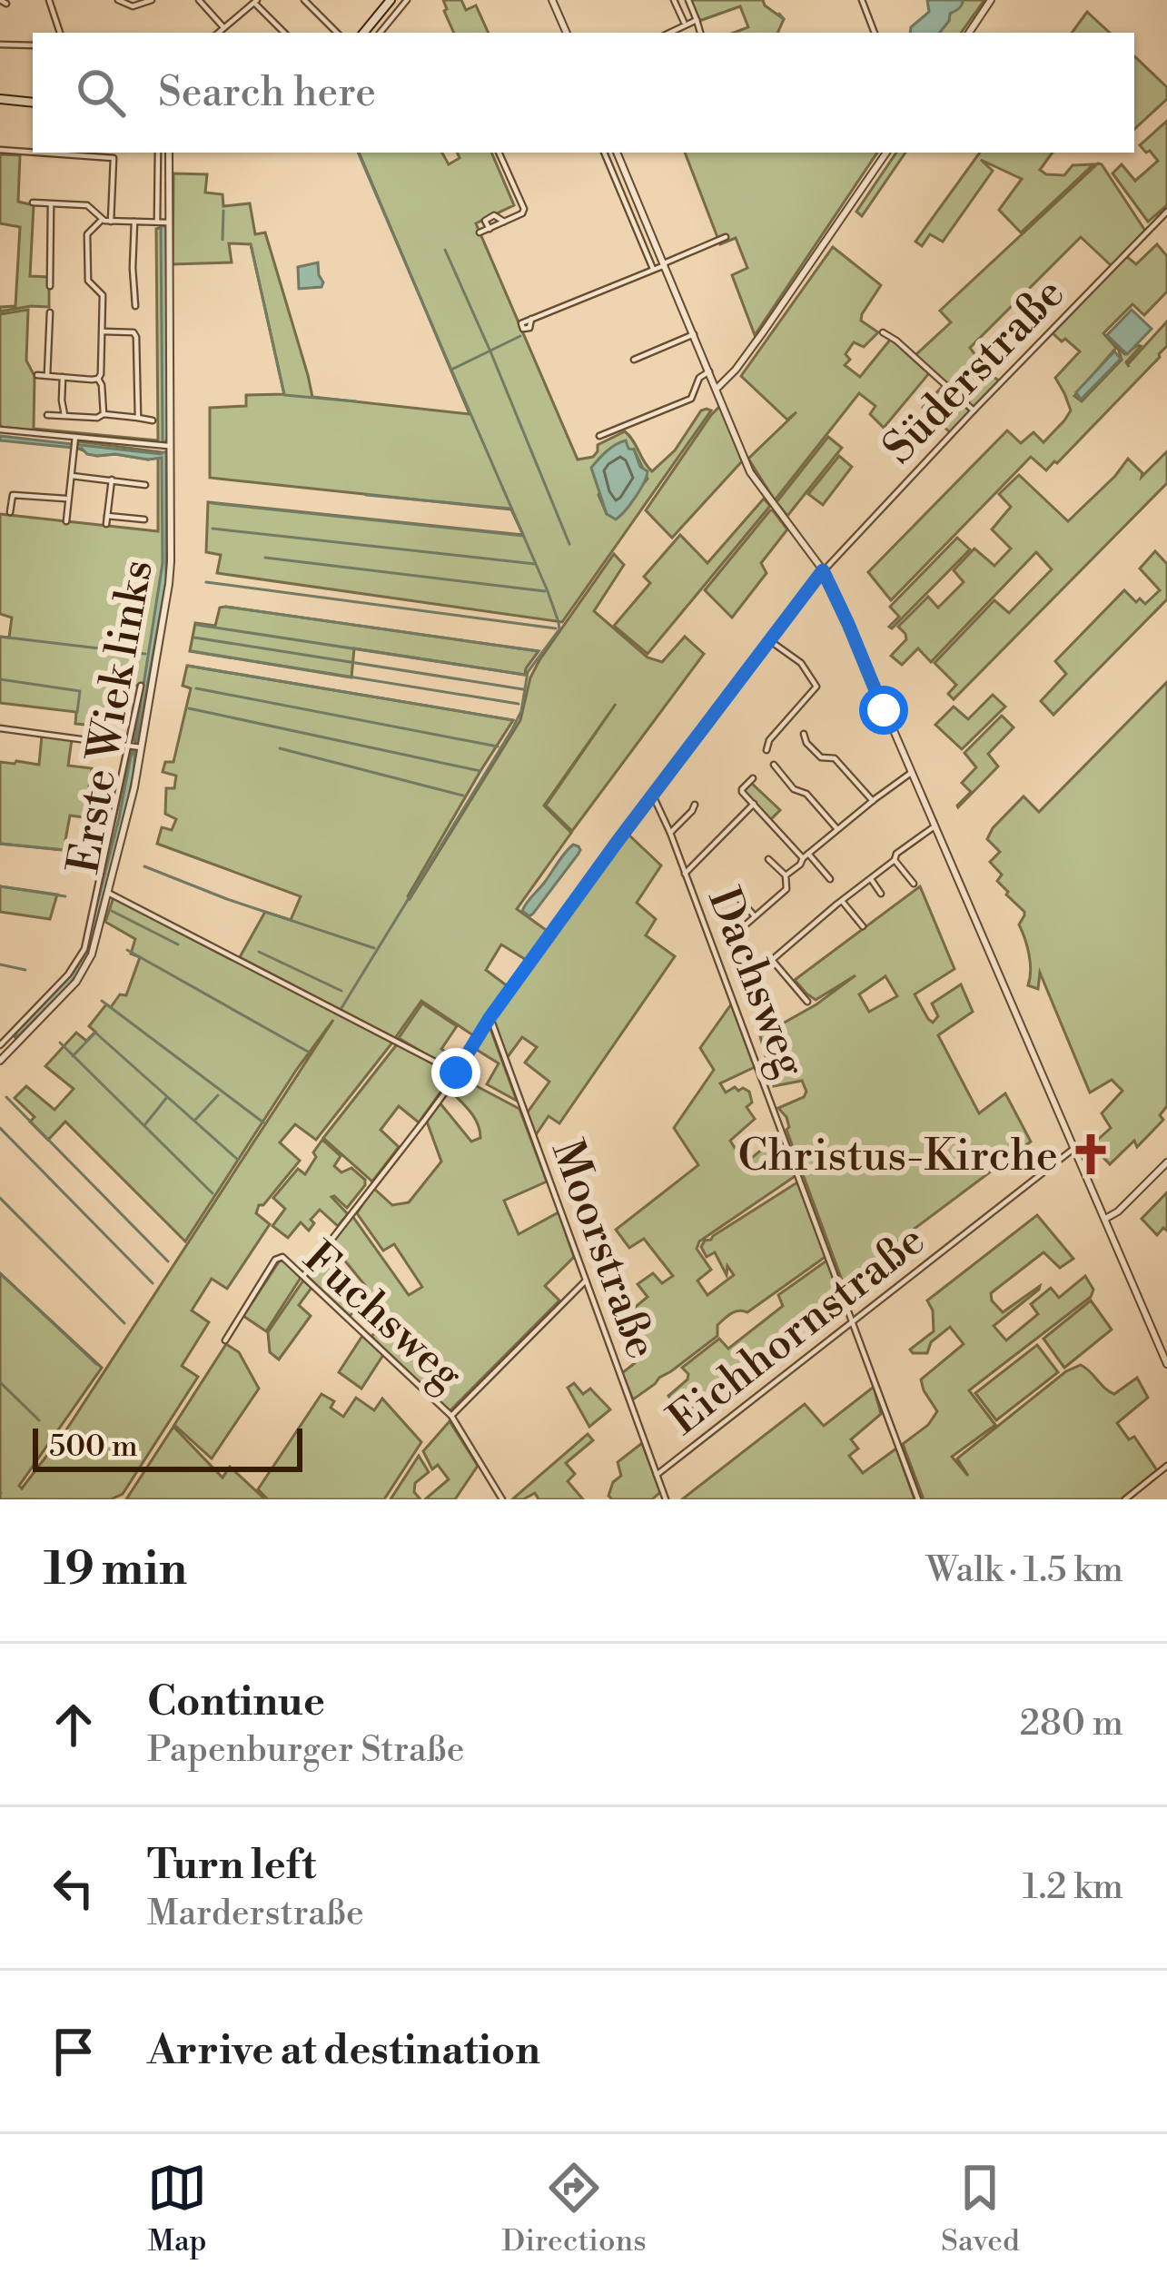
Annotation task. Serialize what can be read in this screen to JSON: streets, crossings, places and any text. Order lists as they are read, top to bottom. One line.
{"streets":{"street":["Süderstraße","Erste Wiek links","Dachsweg","Moorstraße","Fuchsweg","Eichhornstraße"]},"crossings":[["Süderstraße","Dachsweg"],["Süderstraße","Moorstraße"],["Süderstraße","Fuchsweg"],["Dachsweg","Eichhornstraße"],["Moorstraße","Eichhornstraße"]],"places":{"church":["Christus-Kirche"]},"scale_bar":"500 m","page":{"search":"Search here","scale":"500 m","heading":["19 min","Walk · 1.5 km"],"list":[["Continue","Papenburger Straße","280 m"],["Turn left","Marderstraße","1.2 km"],"Arrive at destination"],"nav":["Map","Directions","Saved"]}}
